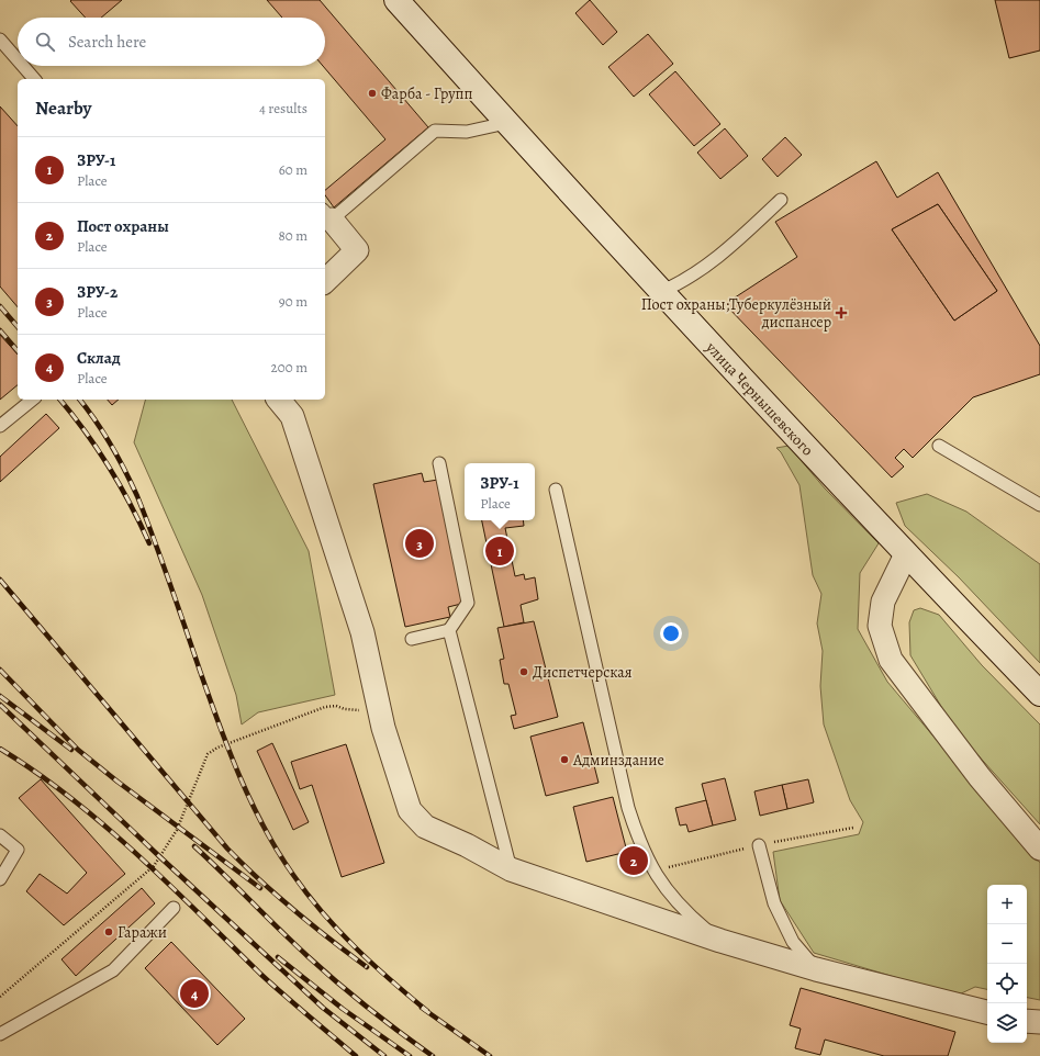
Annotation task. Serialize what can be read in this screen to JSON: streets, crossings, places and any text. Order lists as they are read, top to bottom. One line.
{"streets":{"main road":["улица Чернышевского"]},"places":{"other":["Фарба - Групп","Диспетчерская","Админздание","Гаражи"],"health":["Пост охраны;Туберкулёзный диспансер"]},"page":{"search":"Search here","heading":["Nearby","4 results"],"list":[{"mark":"1","name":"ЗРУ-1","note":"Place","value":"60 m"},{"mark":"2","name":"Пост охраны","note":"Place","value":"80 m"},{"mark":"3","name":"ЗРУ-2","note":"Place","value":"90 m"},{"mark":"4","name":"Склад","note":"Place","value":"200 m"}],"popup":["ЗРУ-1","Place"],"pins":["3","1","2","4"],"map_buttons":["+","−"]}}
